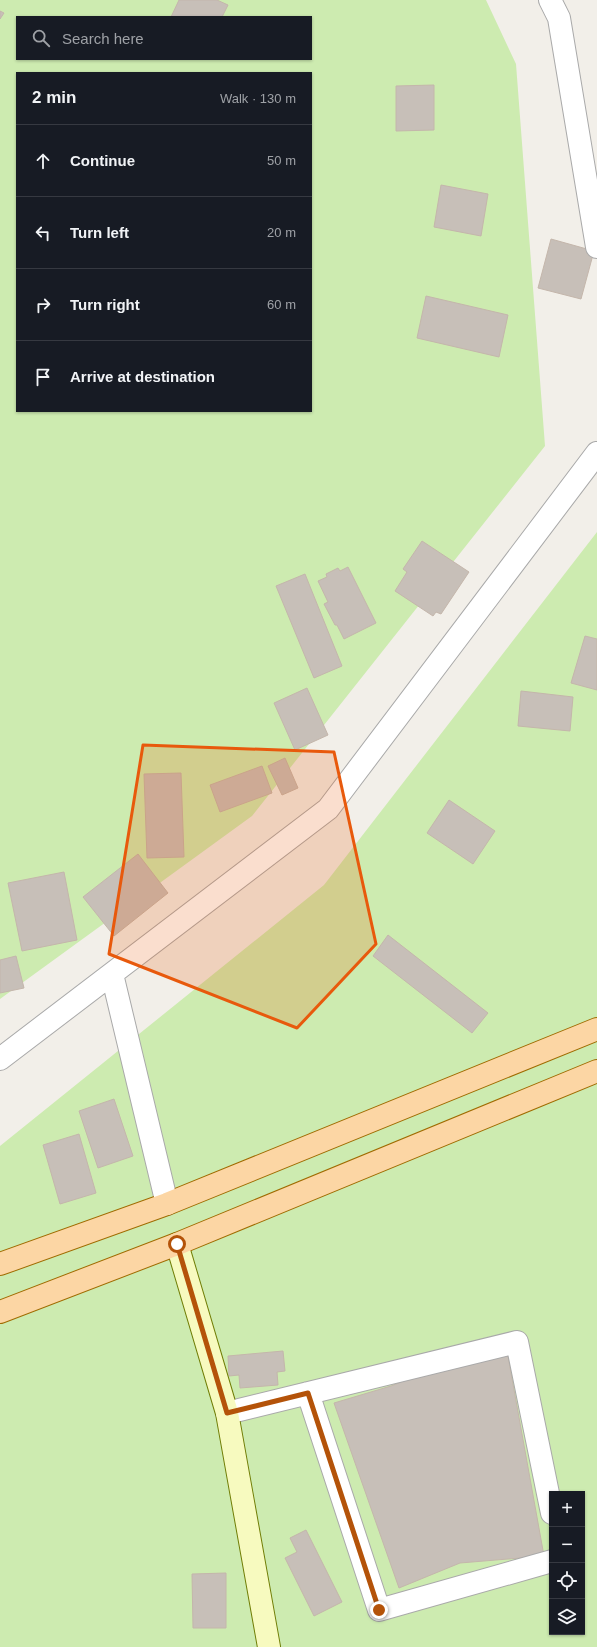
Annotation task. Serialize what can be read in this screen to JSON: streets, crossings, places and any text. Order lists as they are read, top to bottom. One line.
{"page":{"search":"Search here","heading":["2 min","Walk · 130 m"],"list":[["Continue","50 m"],["Turn left","20 m"],["Turn right","60 m"],"Arrive at destination"],"map_buttons":["+","−"]}}
